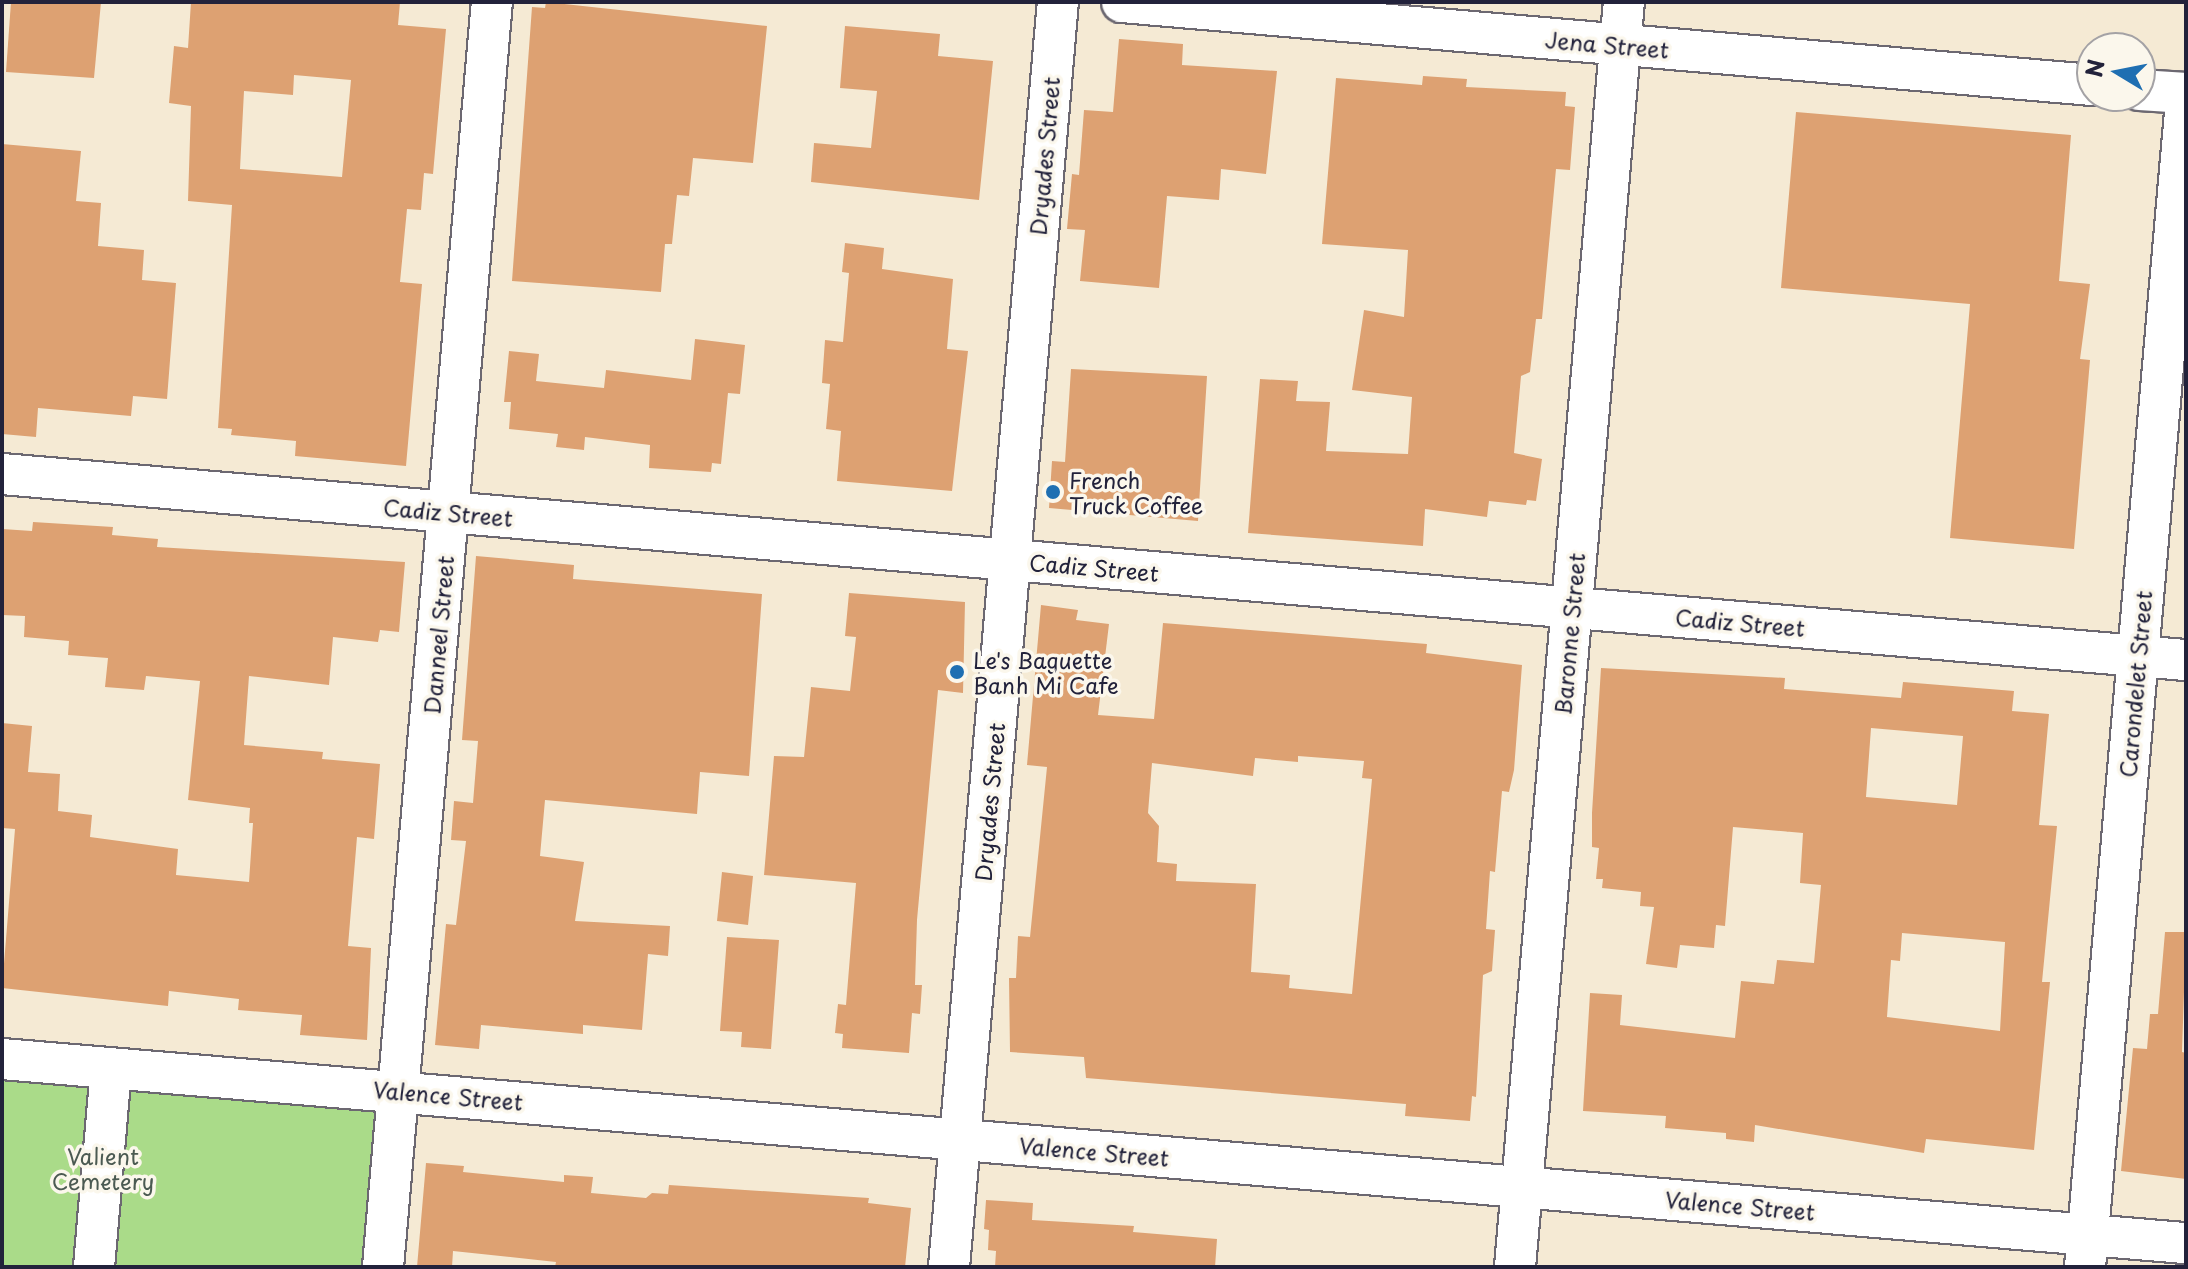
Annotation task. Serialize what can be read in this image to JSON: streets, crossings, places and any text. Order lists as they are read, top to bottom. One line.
{"streets":{"street":["Jena Street","Dryades Street","Cadiz Street","Baronne Street","Danneel Street","Carondelet Street","Valence Street"]},"crossings":[["Jena Street","Baronne Street"],["Dryades Street","Cadiz Street"],["Dryades Street","Valence Street"],["Cadiz Street","Baronne Street"],["Cadiz Street","Danneel Street"],["Cadiz Street","Carondelet Street"],["Baronne Street","Valence Street"],["Danneel Street","Valence Street"],["Carondelet Street","Valence Street"]],"parks":["Valient Cemetery"],"places":["French Truck Coffee","Le's Baguette Banh Mi Cafe"],"north":"left"}
